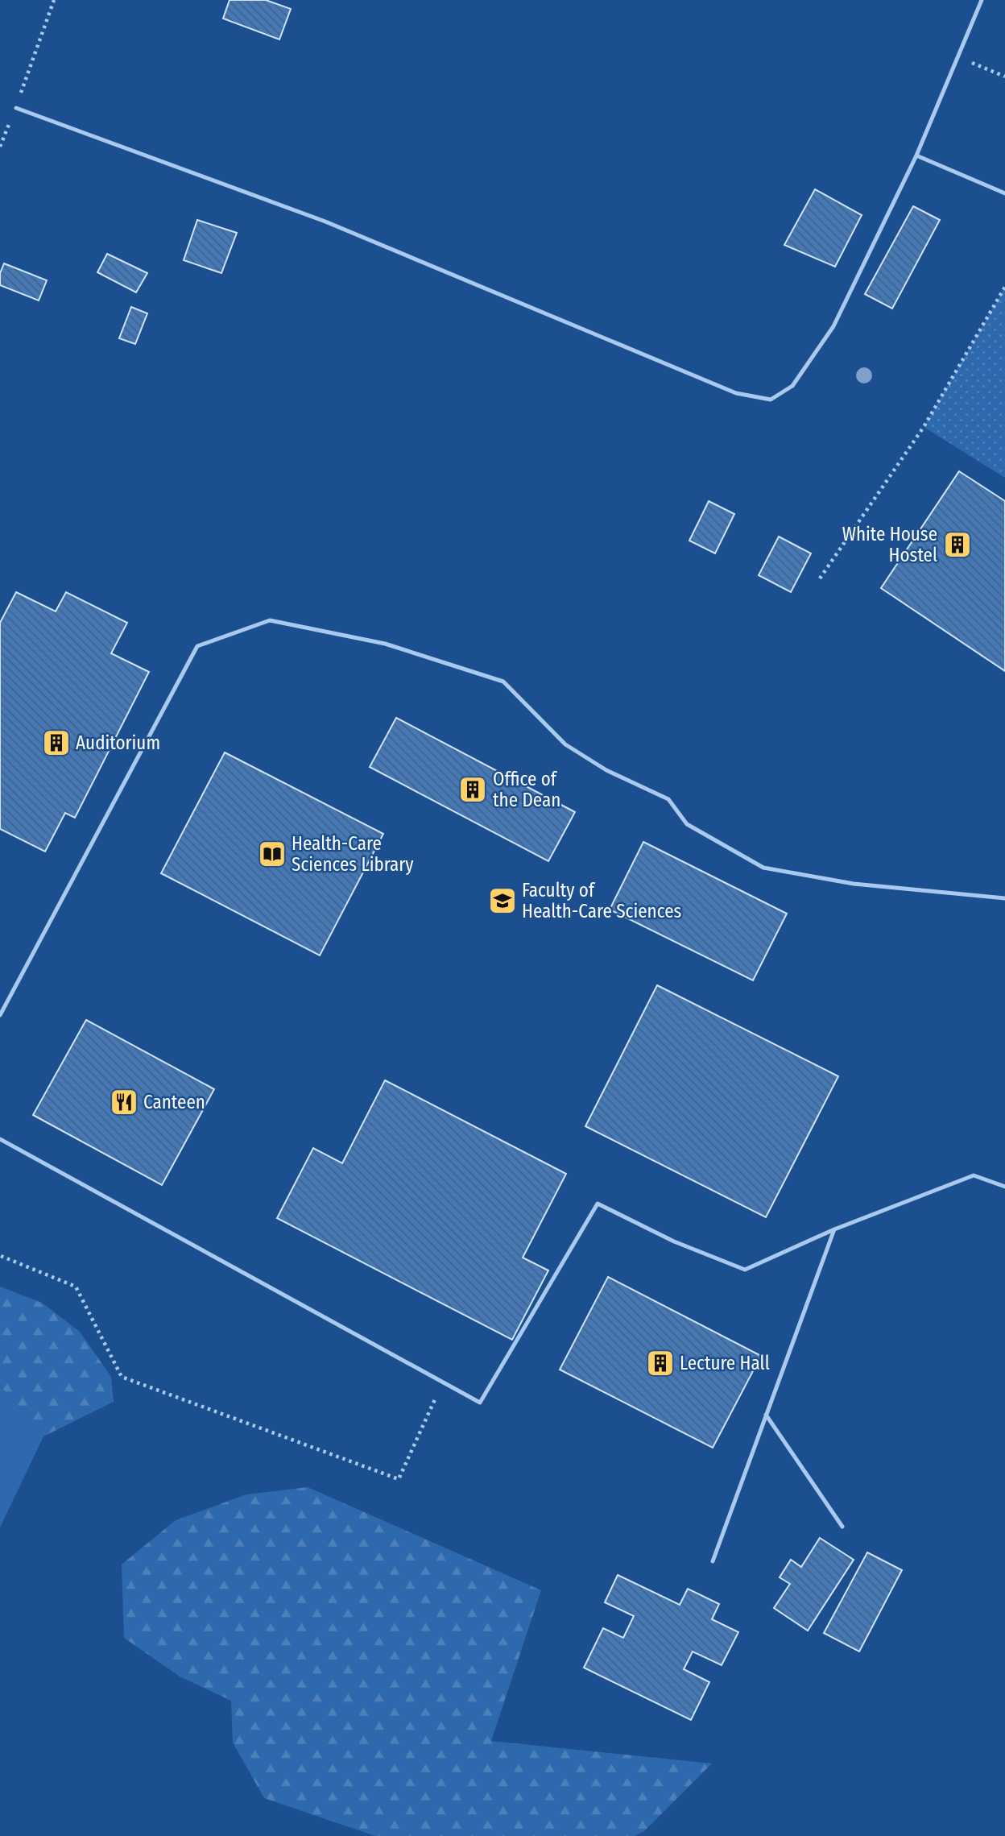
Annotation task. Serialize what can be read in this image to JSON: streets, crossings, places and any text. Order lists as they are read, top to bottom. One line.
{"places":{"building":["White House Hostel","Auditorium","Office of the Dean","Lecture Hall"],"library":["Health-Care Sciences Library"],"school or university":["Faculty of Health-Care Sciences"],"restaurant":["Canteen"]}}
